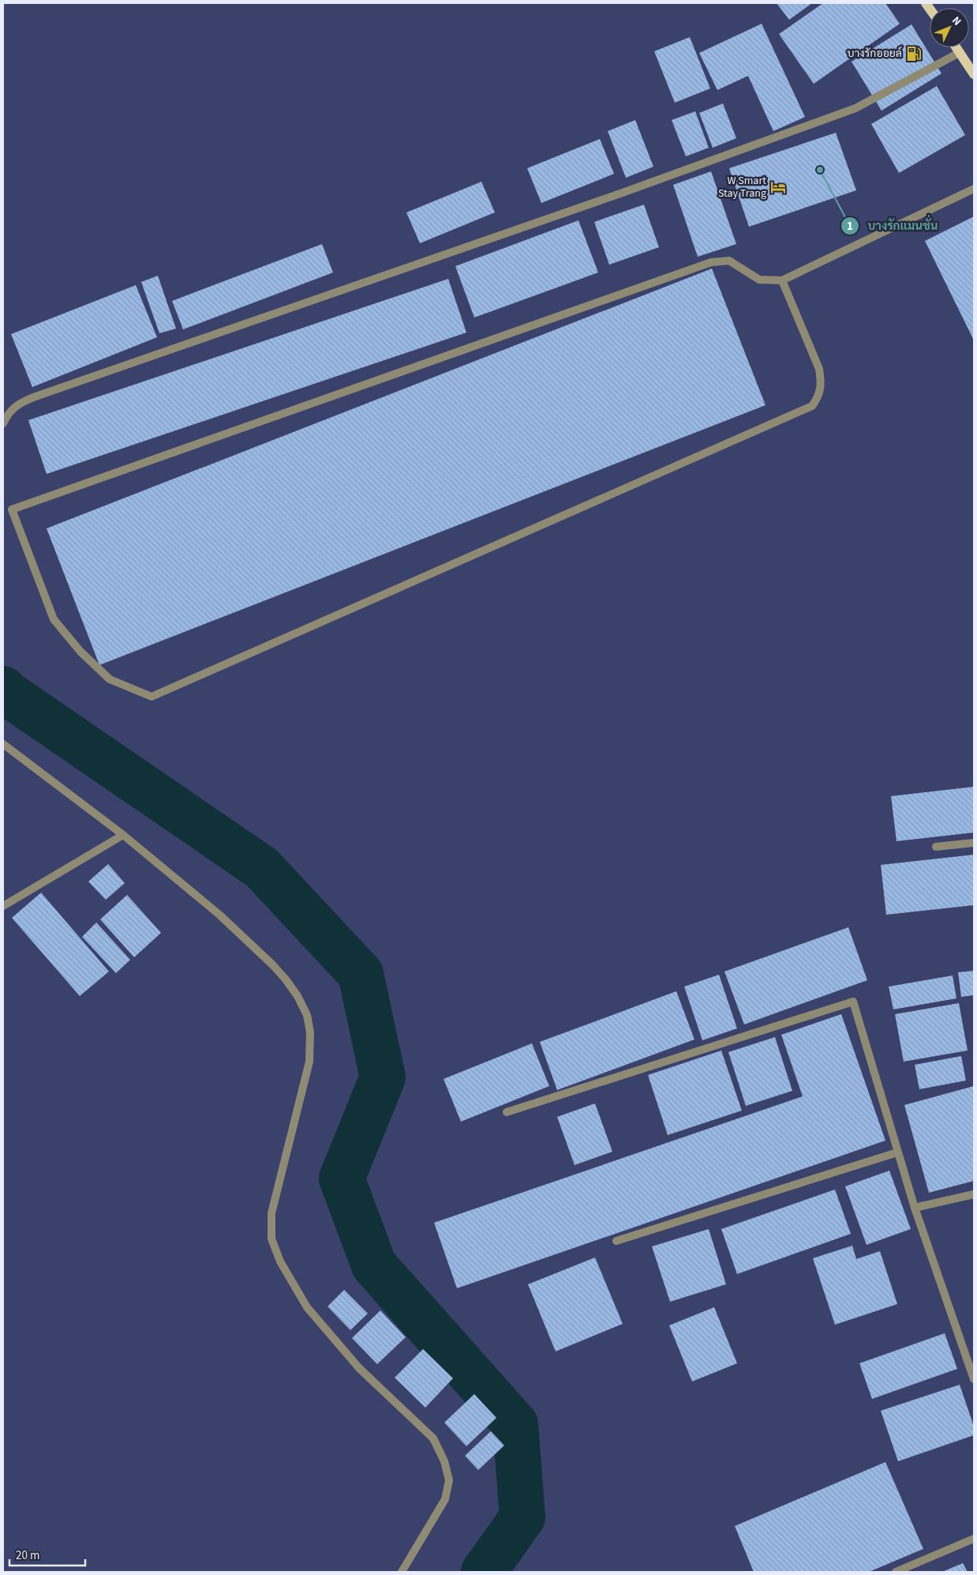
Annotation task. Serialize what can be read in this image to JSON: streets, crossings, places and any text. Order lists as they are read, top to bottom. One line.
{"places":{"fuel station":["บางรักออยล์"],"other":["บางรักแมนชั่น"],"hotel":["W Smart Stay Trang"]},"scale_bar":"20 m","north":"top right"}
